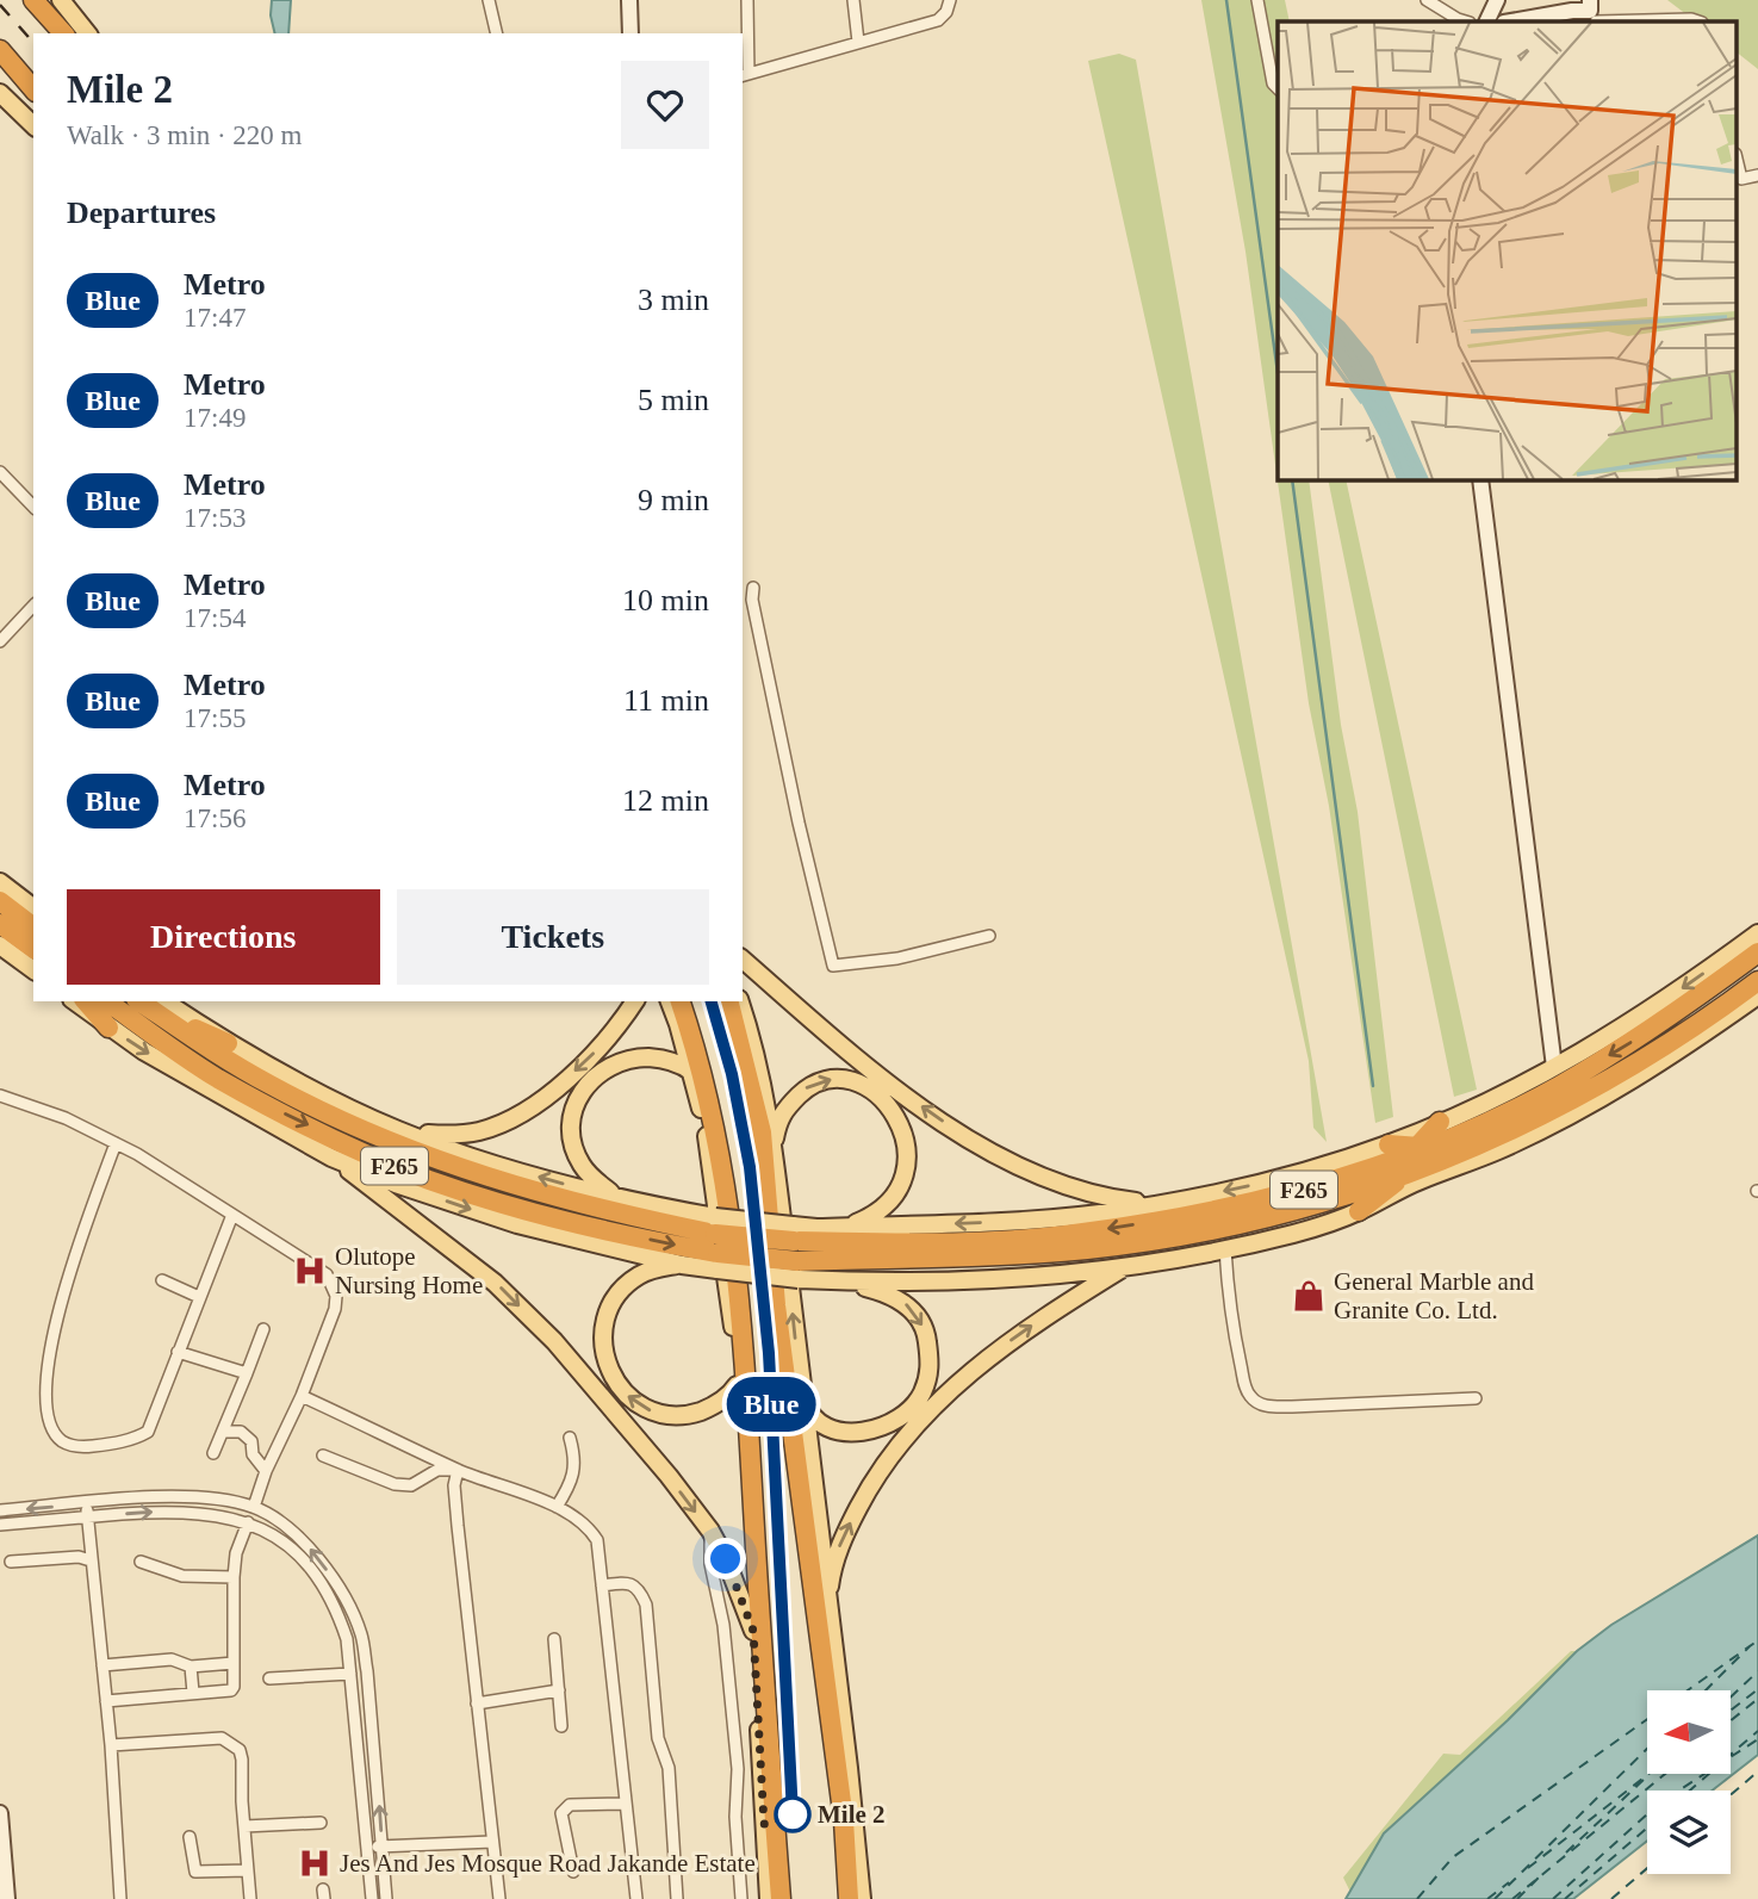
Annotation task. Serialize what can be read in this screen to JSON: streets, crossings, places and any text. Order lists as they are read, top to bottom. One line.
{"streets":{"highway":["F265"]},"places":{"hospital":["Olutope Nursing Home","Jes And Jes Mosque Road Jakande Estate"],"shop":["General Marble and Granite Co. Ltd."],"other":["Mile 2"]},"lines":["metro line Blue"],"north":"left","page":{"on_map":"Blue","heading":[["Mile 2","Walk · 3 min · 220 m"],"Departures"],"list":[{"mark":"Blue","name":"Metro","note":"17:47","value":"3 min"},{"mark":"Blue","name":"Metro","note":"17:49","value":"5 min"},{"mark":"Blue","name":"Metro","note":"17:53","value":"9 min"},{"mark":"Blue","name":"Metro","note":"17:54","value":"10 min"},{"mark":"Blue","name":"Metro","note":"17:55","value":"11 min"},{"mark":"Blue","name":"Metro","note":"17:56","value":"12 min"}],"buttons":["Directions","Tickets"]}}
